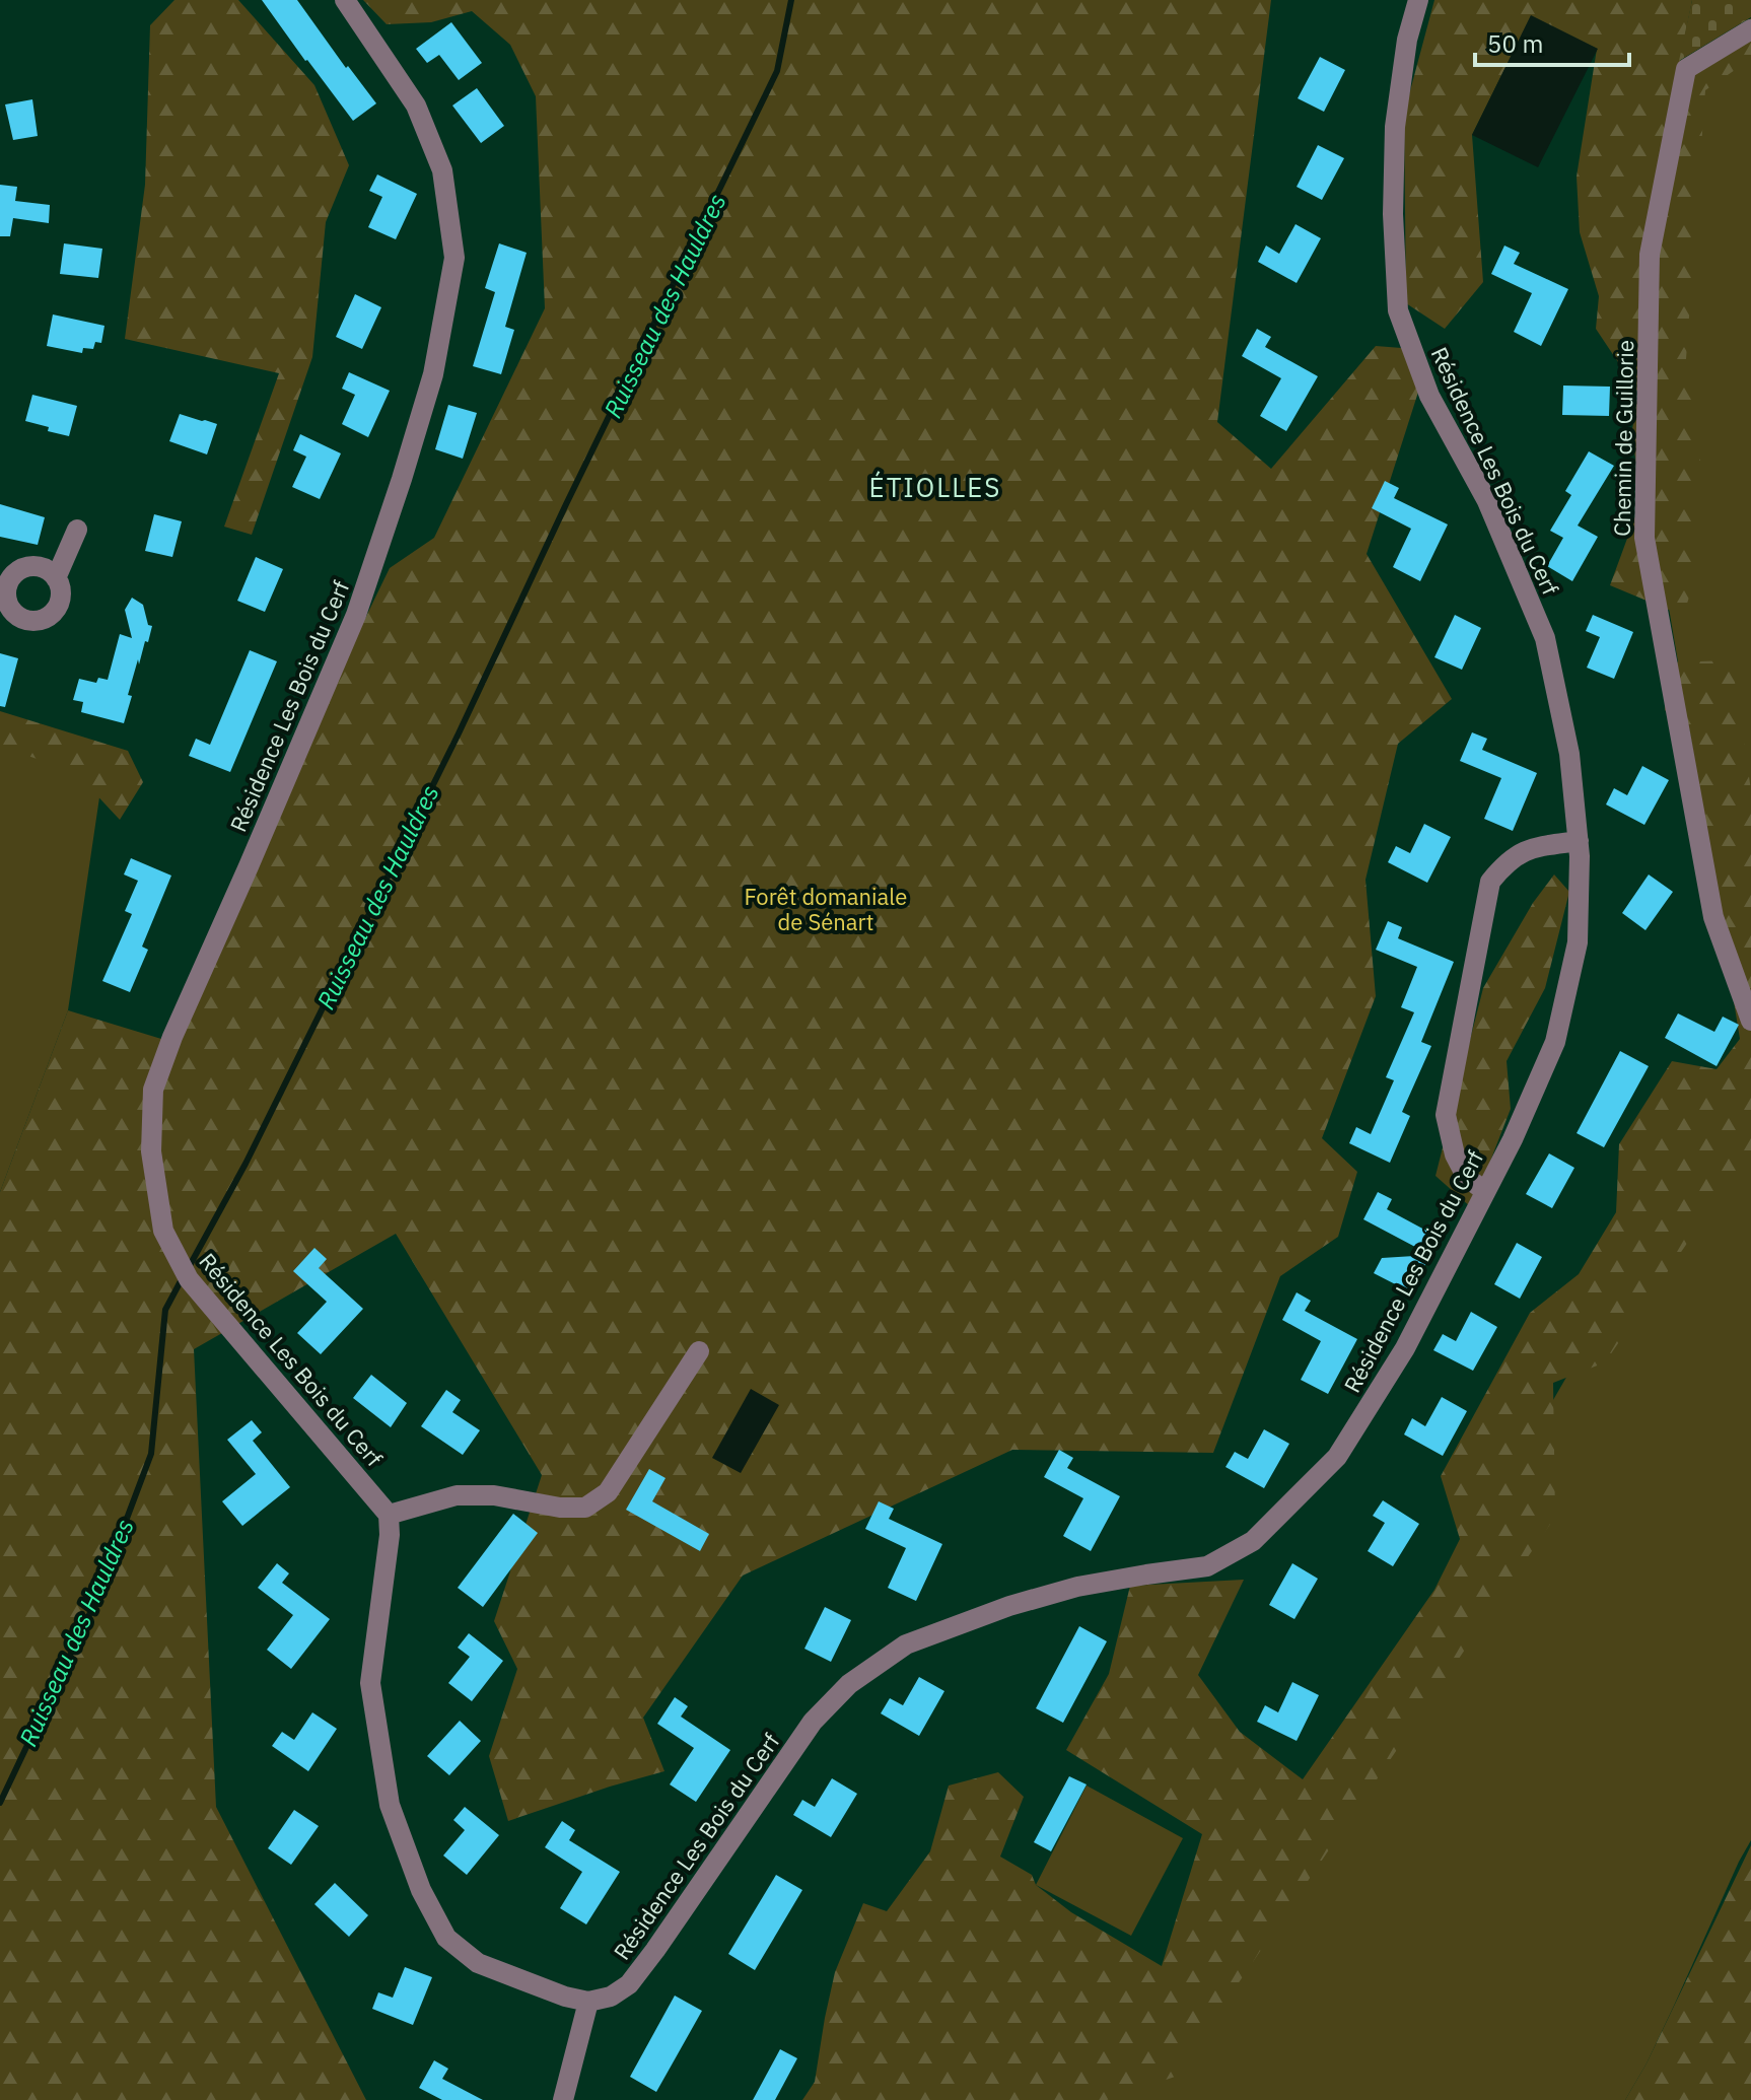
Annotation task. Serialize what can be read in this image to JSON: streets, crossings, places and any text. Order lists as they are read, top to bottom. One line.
{"streets":{"street":["Chemin de Guillorie","Résidence Les Bois du Cerf"]},"districts":["ÉTIOLLES"],"water":["Ruisseau des Hauldres"],"parks":["Forêt domaniale de Sénart"],"scale_bar":"50 m"}
